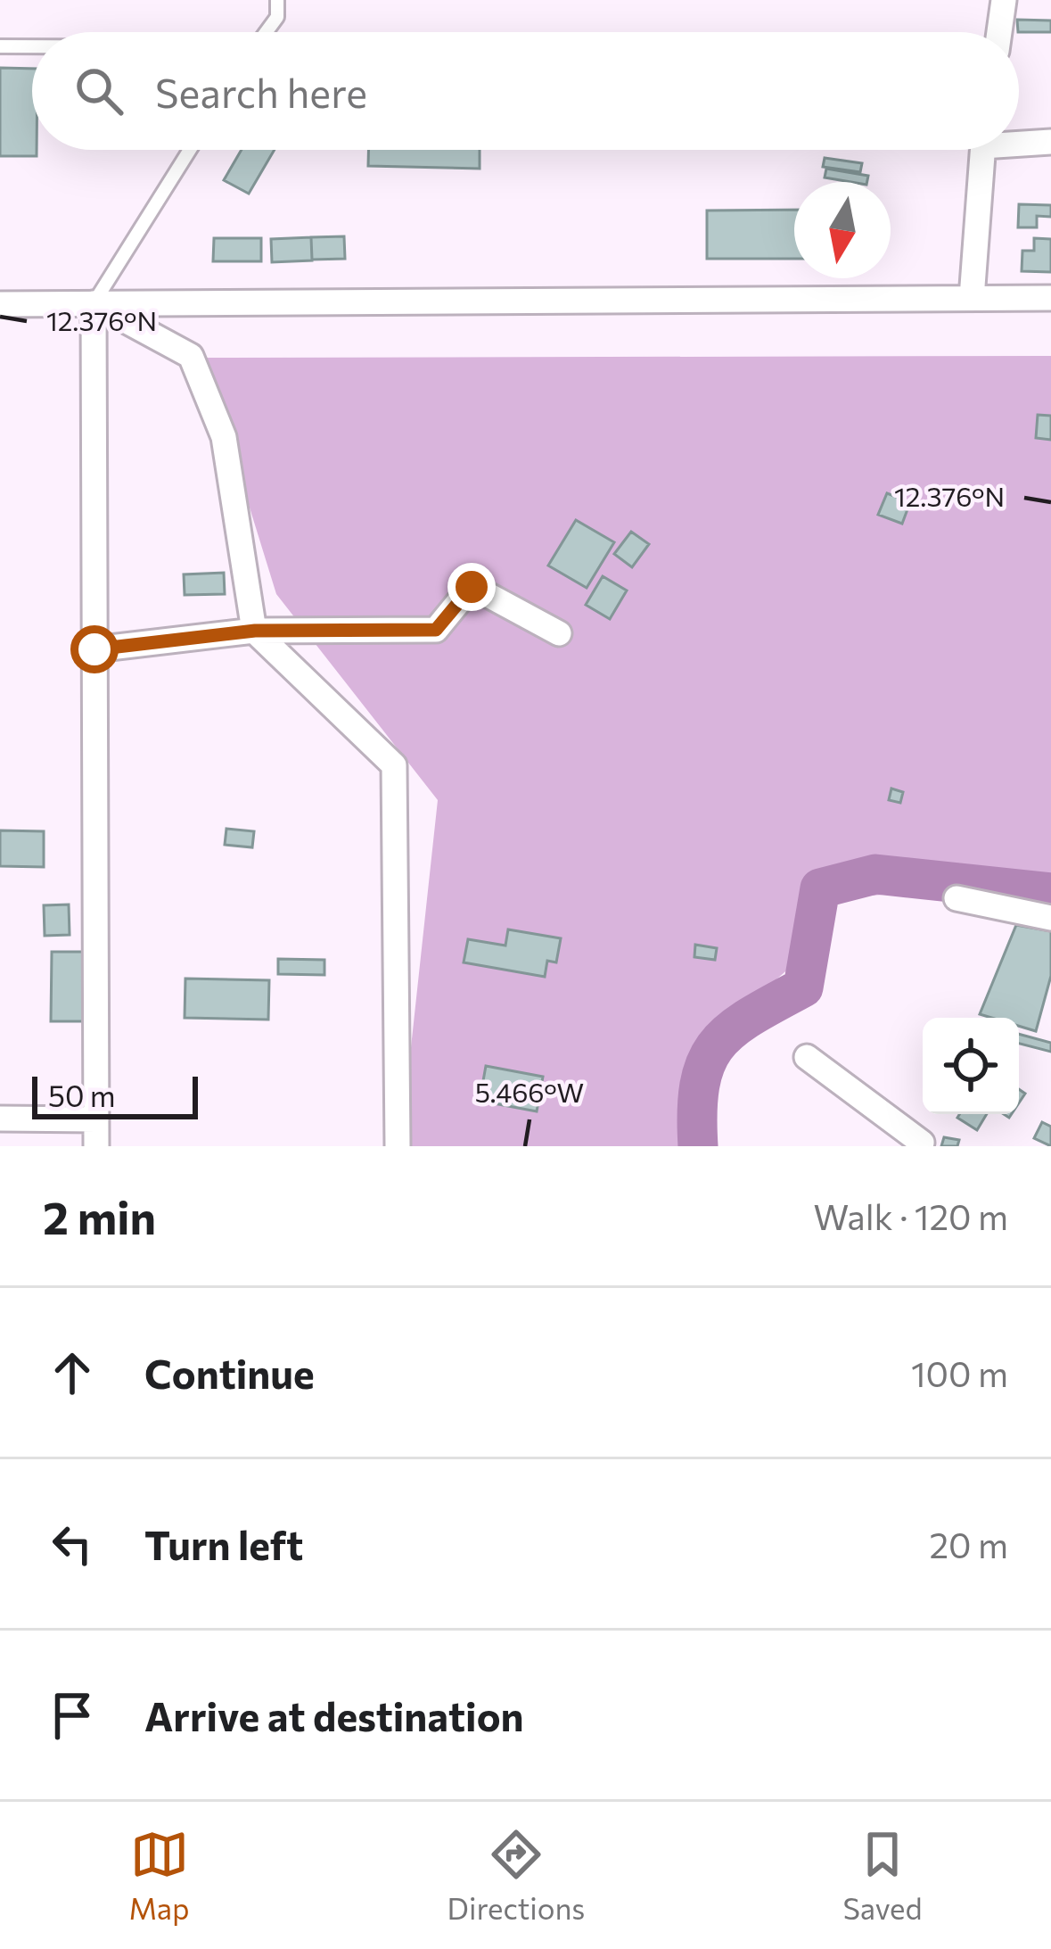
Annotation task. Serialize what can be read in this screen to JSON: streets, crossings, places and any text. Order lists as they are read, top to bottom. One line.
{"scale_bar":"50 m","north":"bottom","page":{"search":"Search here","scale":"50 m","heading":["2 min","Walk · 120 m"],"list":[["Continue","100 m"],["Turn left","20 m"],"Arrive at destination"],"nav":["Map","Directions","Saved"]},"coordinates":["12.376°N","5.466°W"]}
